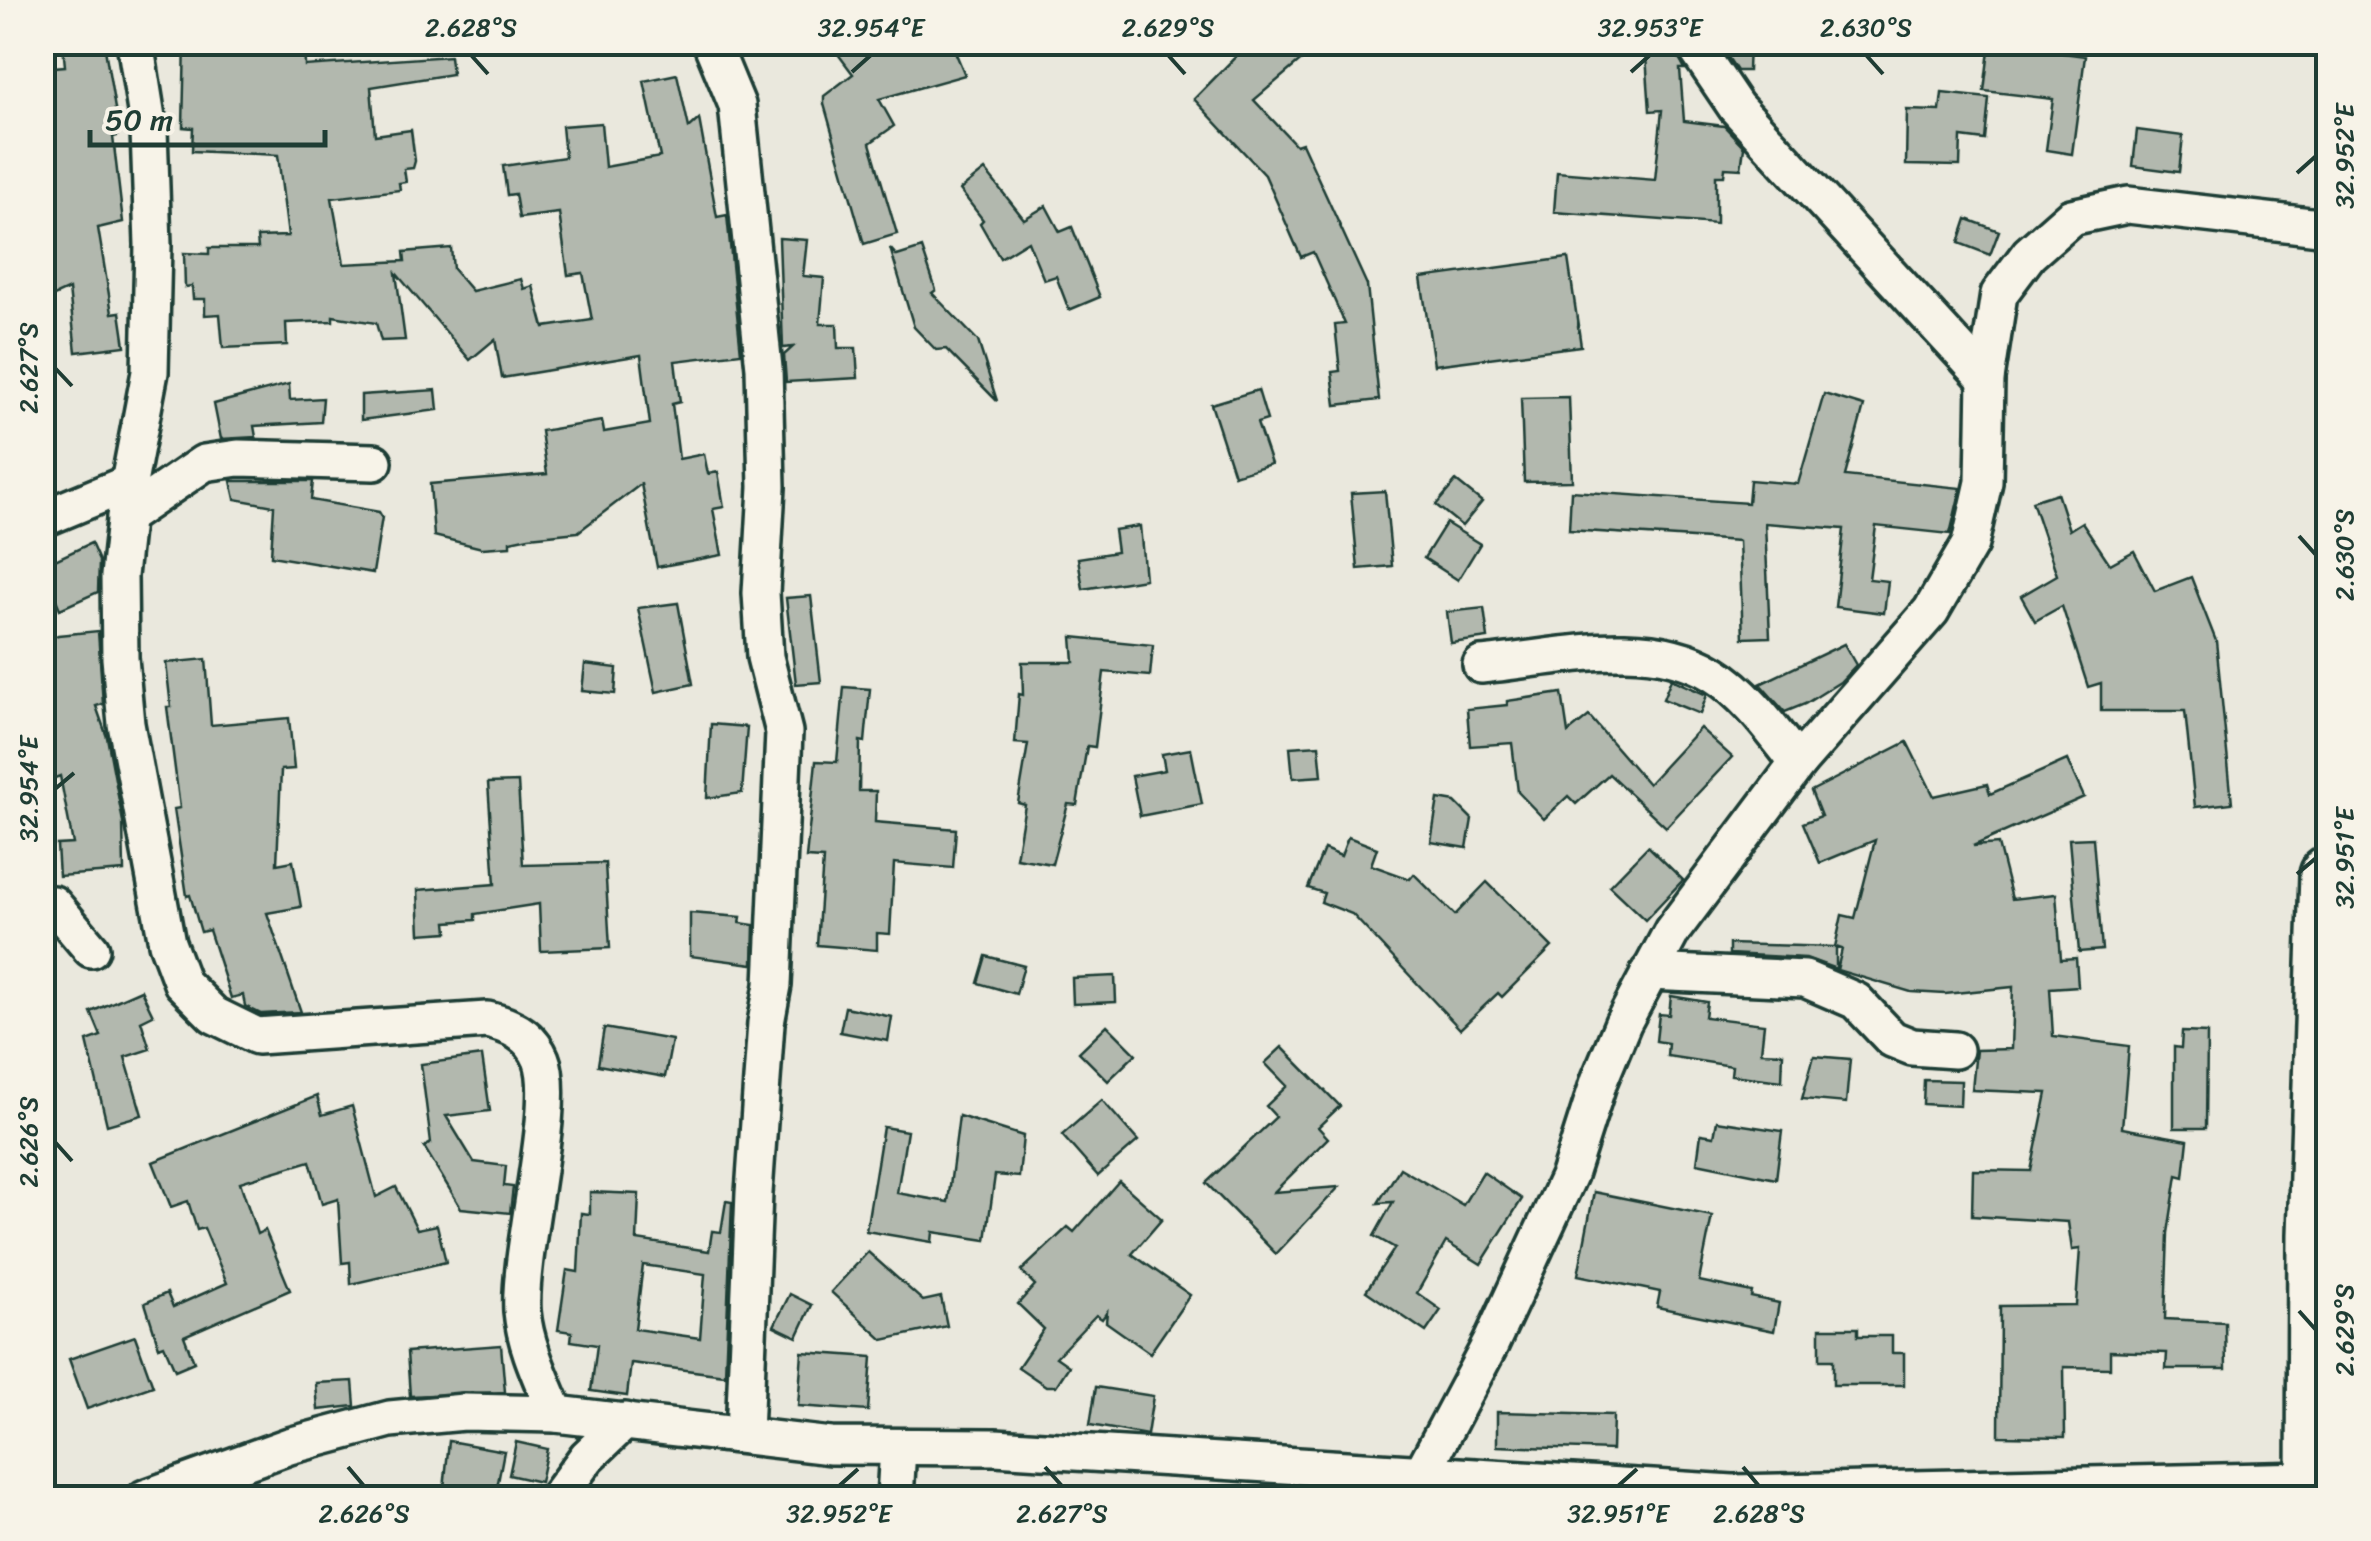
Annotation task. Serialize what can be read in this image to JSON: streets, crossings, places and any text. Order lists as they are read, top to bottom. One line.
{"scale_bar":"50 m","coordinates":["2.628°S","32.954°E","2.629°S","32.953°E","2.630°S","32.952°E","2.627°S","32.951°E","2.626°S"]}
